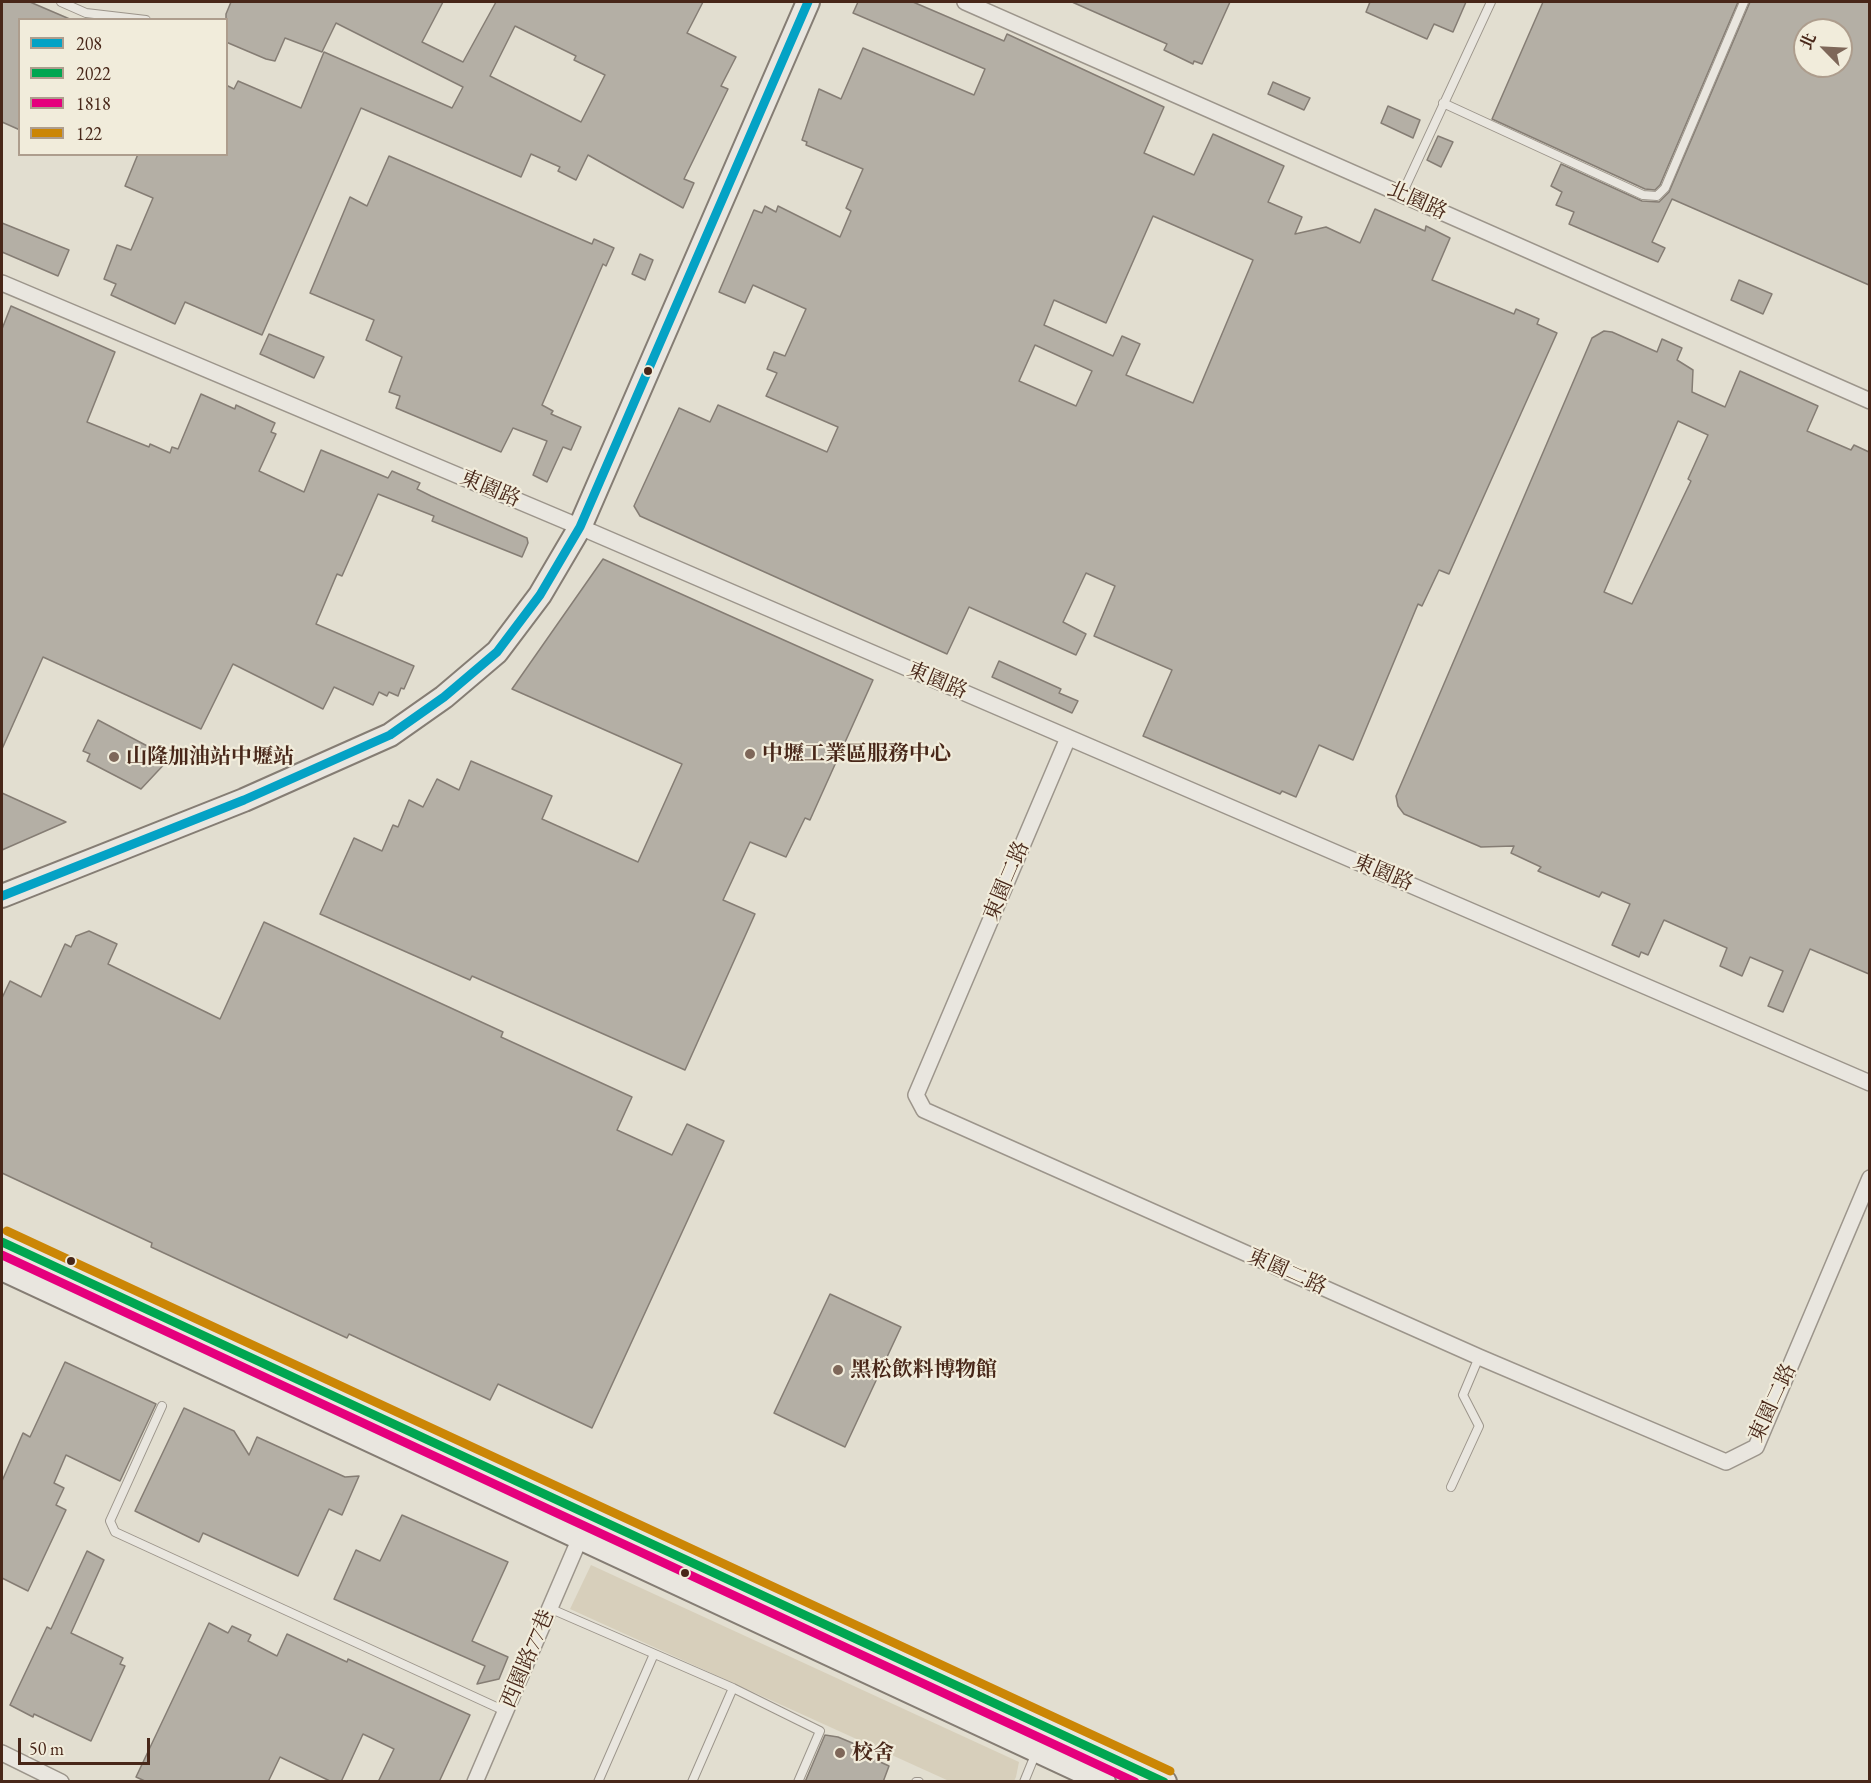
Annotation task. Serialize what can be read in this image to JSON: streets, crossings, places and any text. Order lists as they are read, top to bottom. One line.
{"streets":{"street":["北園路","東園路","東園二路","西園路77巷"]},"crossings":[["東園路","東園二路"]],"places":["中壢工業區服務中心","山隆加油站中壢站","黑松飲料博物館","校舍"],"lines":["transit line 208","transit line 122","transit line 2022","transit line 1818"],"legend":["208","2022","1818","122"],"scale_bar":"50 m","north":"top left"}
